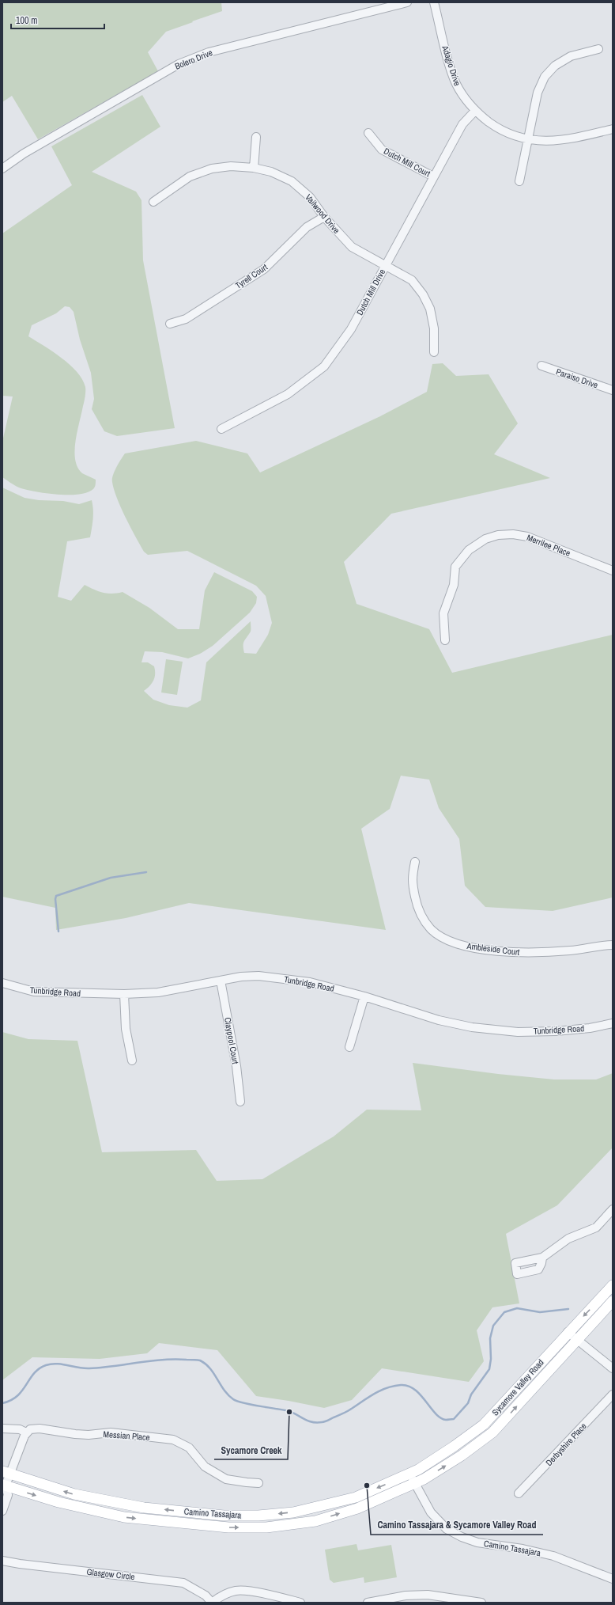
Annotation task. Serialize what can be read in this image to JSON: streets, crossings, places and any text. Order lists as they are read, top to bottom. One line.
{"streets":{"main road":["Sycamore Valley Road","Camino Tassajara"],"street":["Bolero Drive","Adagio Drive","Dutch Mill Court","Vailwood Drive","Tyrell Court","Dutch Mill Drive","Paraiso Drive","Merrilee Place","Ambleside Court","Tunbridge Road","Claypool Court","Messian Place","Derbyshire Place","Glasgow Circle"]},"crossings":[["Adagio Drive","Dutch Mill Drive"],["Dutch Mill Court","Dutch Mill Drive"],["Vailwood Drive","Tyrell Court"],["Vailwood Drive","Dutch Mill Drive"],["Tunbridge Road","Claypool Court"],["Sycamore Valley Road","Camino Tassajara"]],"places":["Sycamore Creek","Camino Tassajara & Sycamore Valley Road"],"scale_bar":"100 m"}
